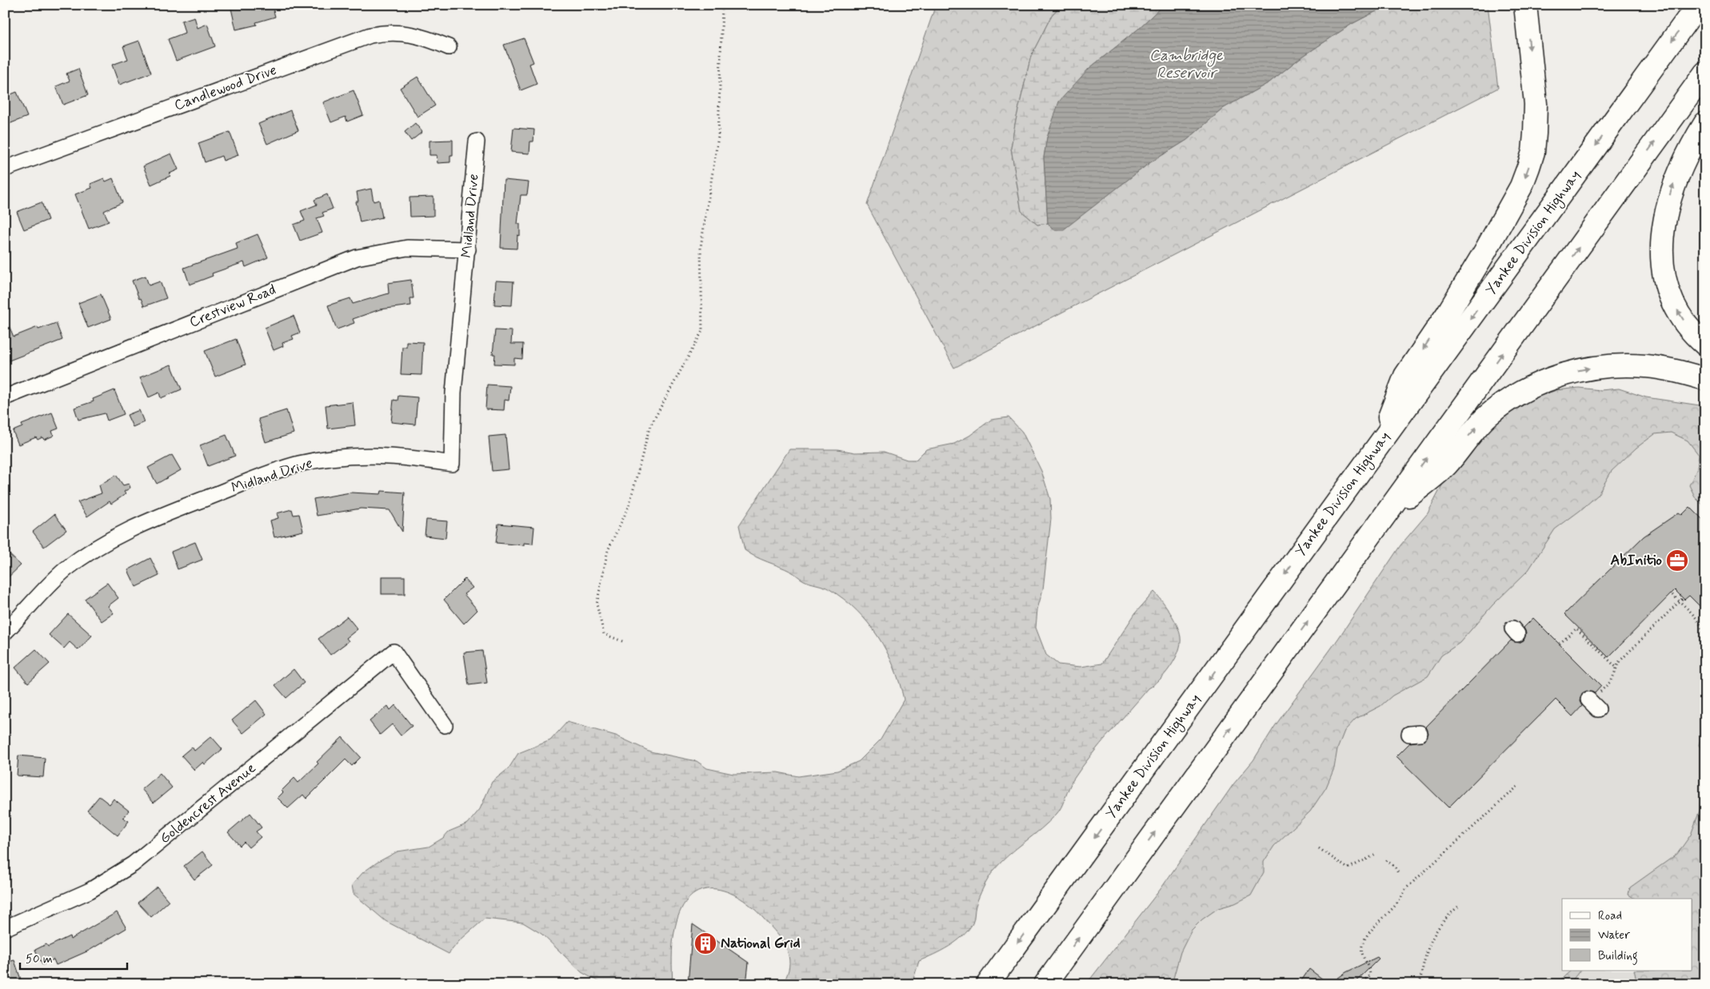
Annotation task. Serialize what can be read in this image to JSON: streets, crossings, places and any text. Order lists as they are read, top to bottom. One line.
{"streets":{"highway":["Yankee Division Highway"],"street":["Candlewood Drive","Midland Drive","Crestview Road","Goldencrest Avenue"]},"crossings":[["Midland Drive","Crestview Road"]],"water":["Cambridge Reservoir"],"places":{"office":["AbInitio"],"building":["National Grid"]},"legend":["Road","Water","Building"],"scale_bar":"50 m"}
